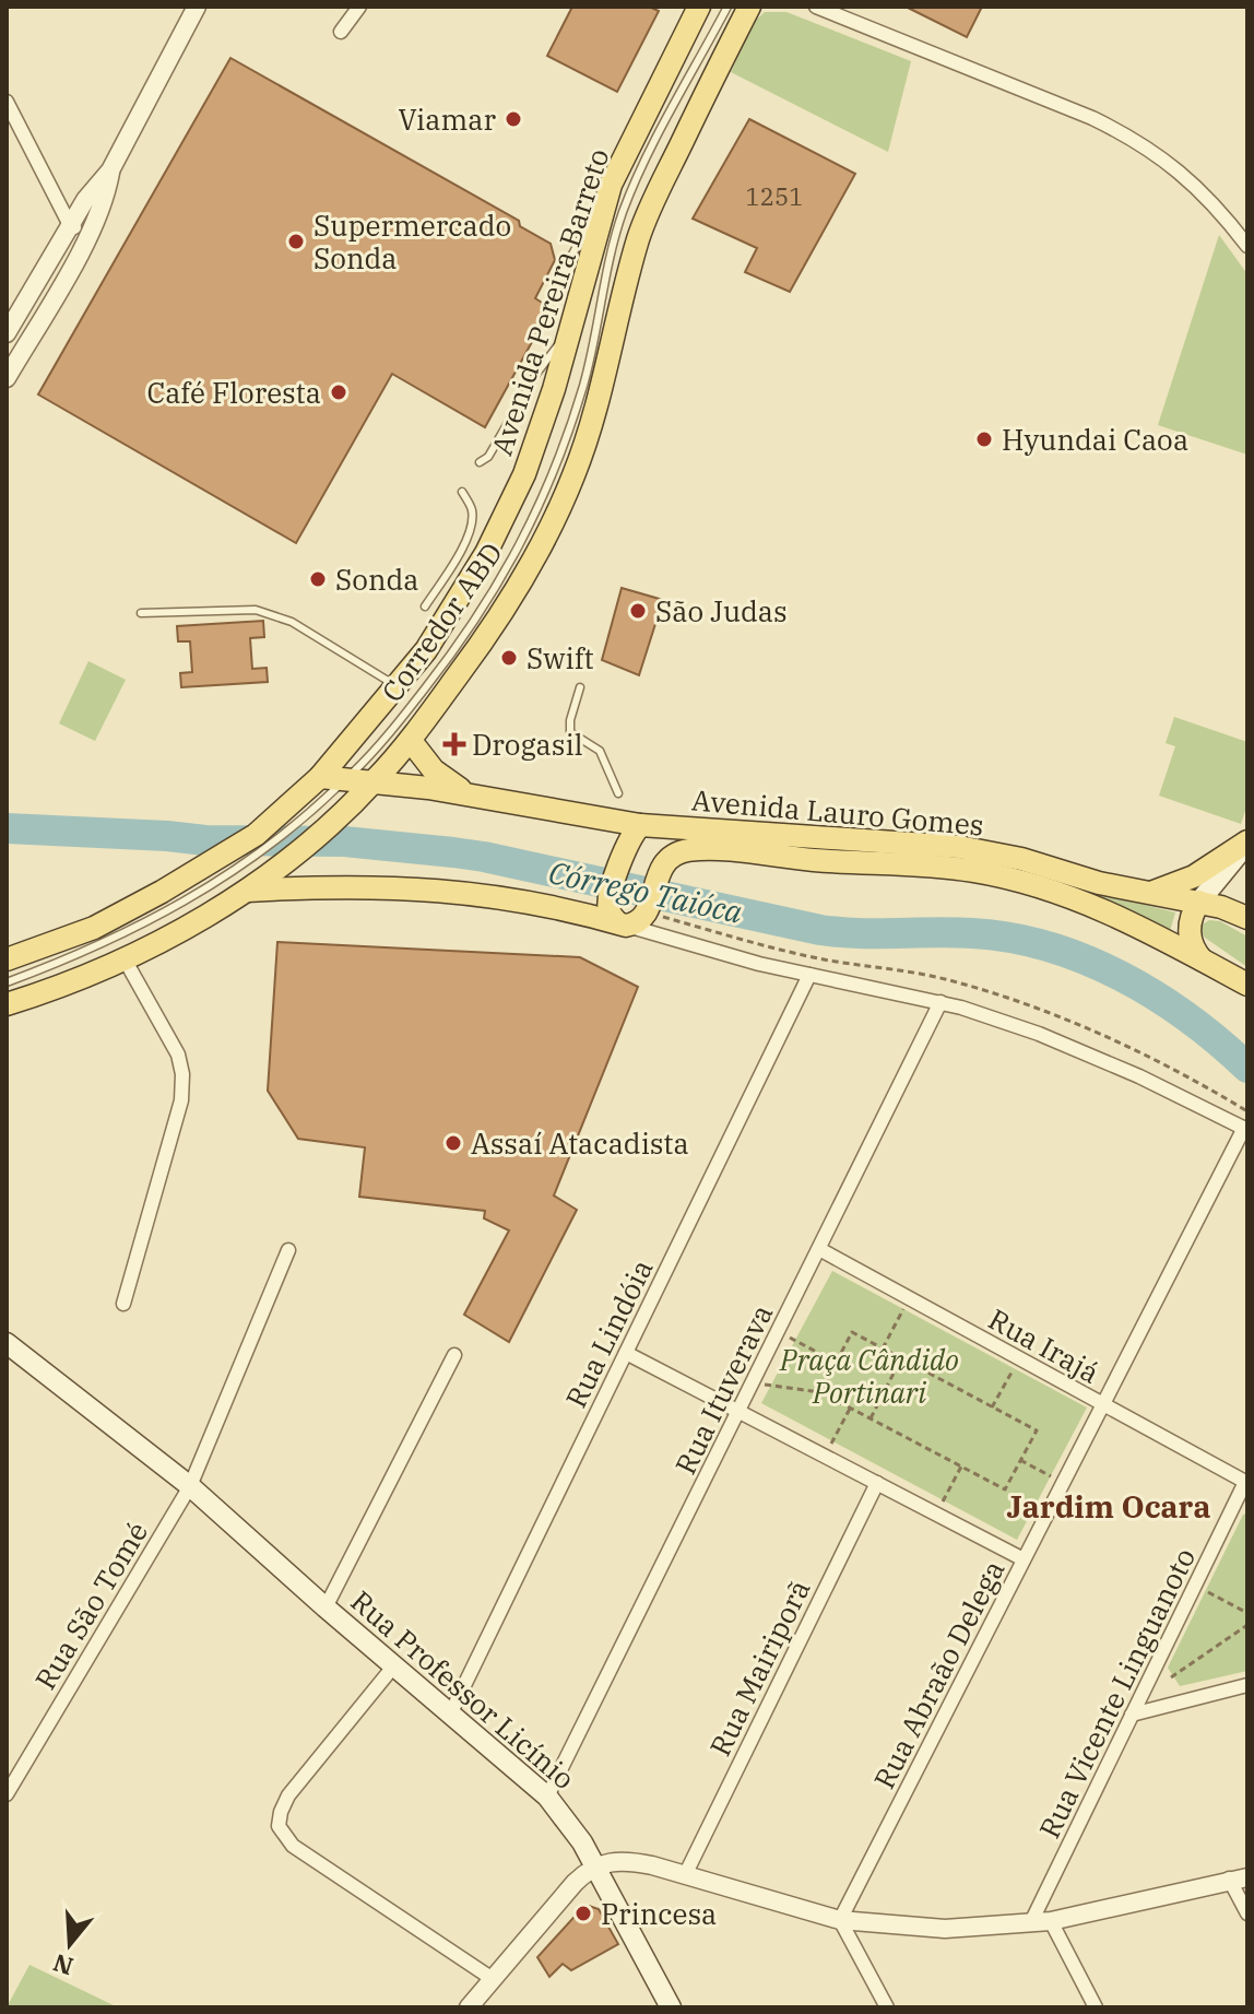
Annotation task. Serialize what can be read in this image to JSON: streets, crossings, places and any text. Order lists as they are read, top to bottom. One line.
{"streets":{"main road":["Avenida Pereira Barreto","Avenida Lauro Gomes","Rua Professor Licínio"],"street":["Rua Lindóia","Rua Irajá","Rua Ituverava","Rua São Tomé","Rua Mairiporã","Rua Abraão Delega","Rua Vicente Linguanoto"],"lane":["Corredor ABD"]},"crossings":[["Avenida Pereira Barreto","Corredor ABD"],["Avenida Pereira Barreto","Avenida Lauro Gomes"],["Corredor ABD","Avenida Lauro Gomes"],["Rua Lindóia","Rua Professor Licínio"],["Rua Irajá","Rua Ituverava"],["Rua Irajá","Rua Abraão Delega"],["Rua Irajá","Rua Vicente Linguanoto"],["Rua Ituverava","Rua Professor Licínio"],["Rua São Tomé","Rua Professor Licínio"]],"districts":["Jardim Ocara"],"water":["Córrego Taióca"],"parks":["Praça Cândido Portinari"],"places":{"other":["Viamar","Supermercado Sonda","Café Floresta","Hyundai Caoa","Sonda","São Judas","Swift","Assaí Atacadista","Princesa"],"health":["Drogasil"]},"house_numbers":["1251"],"north":"bottom"}
